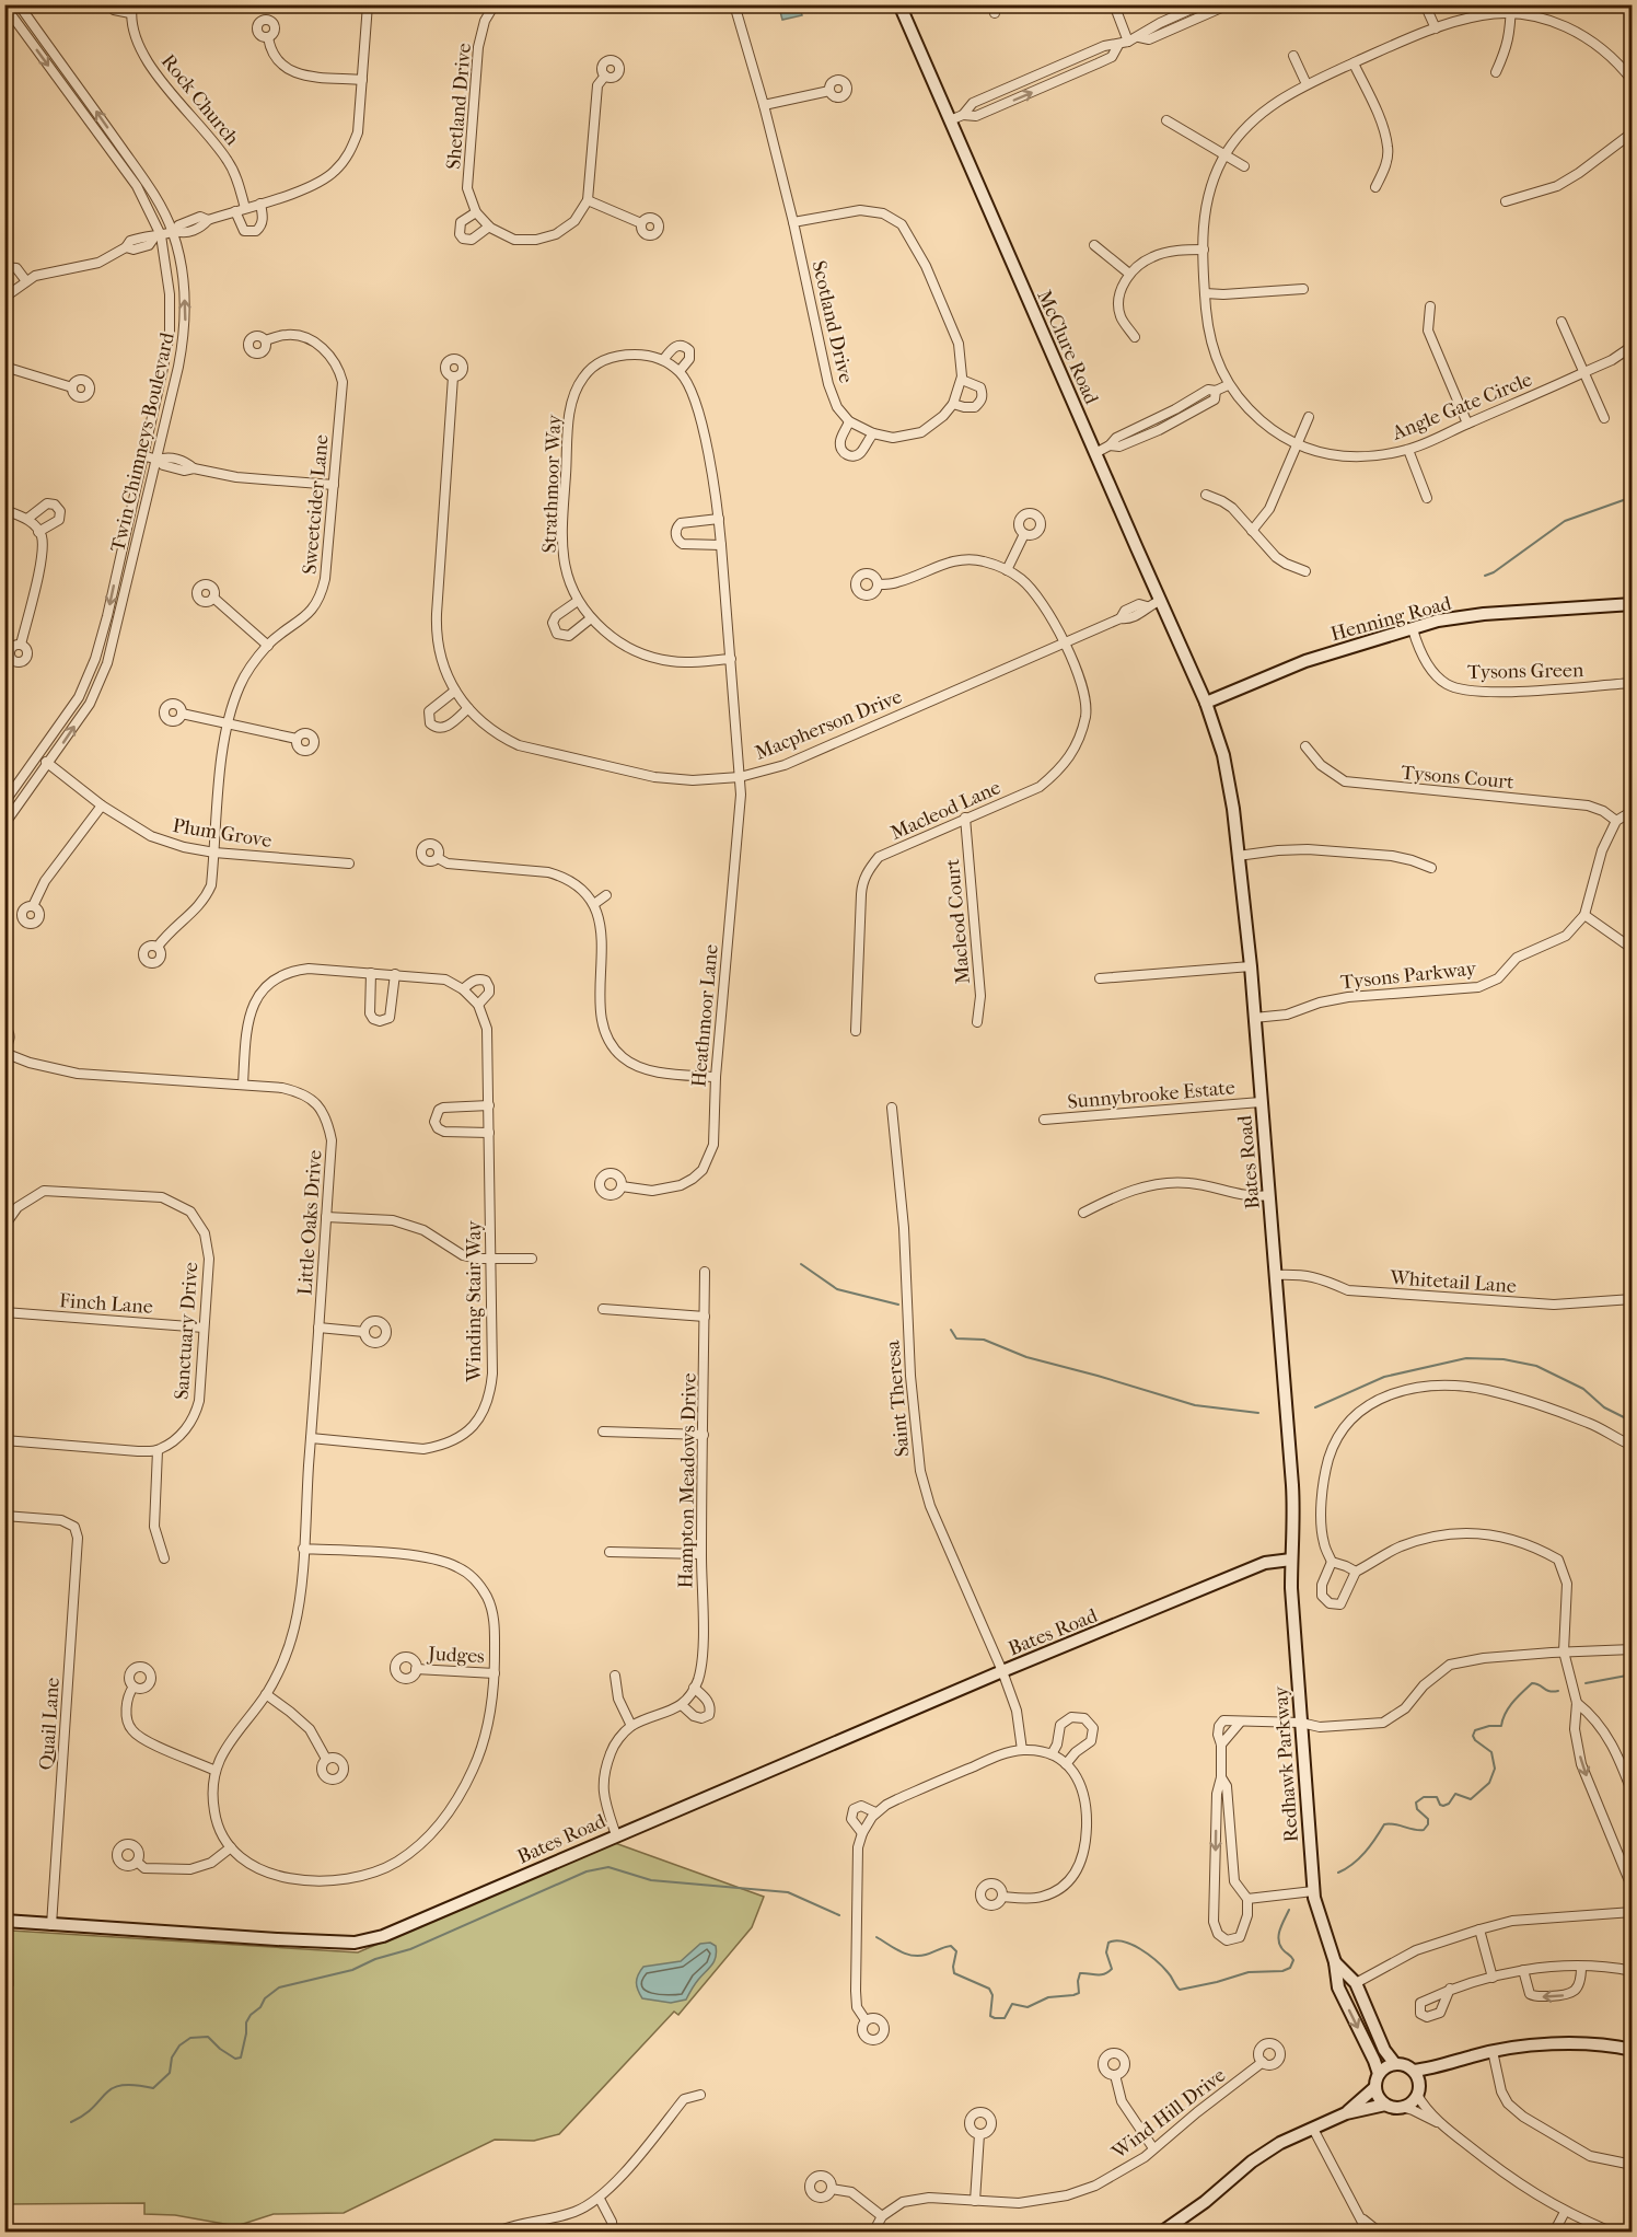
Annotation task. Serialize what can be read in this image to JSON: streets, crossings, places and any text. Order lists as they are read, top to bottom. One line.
{"streets":{"street":["Rock Church","Shetland Drive","Scotland Drive","McClure Road","Angle Gate Circle","Twin Chimneys Boulevard","Strathmoor Way","Sweetcider Lane","Henning Road","Tysons Green","Macpherson Drive","Tysons Court","Macleod Lane","Plum Grove","Macleod Court","Tysons Parkway","Heathmoor Lane","Sunnybrooke Estate","Bates Road","Little Oaks Drive","Whitetail Lane","Winding Stair Way","Finch Lane","Sanctuary Drive","Saint Theresa","Hampton Meadows Drive","Judges","Quail Lane","Redhawk Parkway","Wind Hill Drive"]},"crossings":[["McClure Road","Henning Road"],["McClure Road","Macpherson Drive"],["McClure Road","Bates Road"],["Twin Chimneys Boulevard","Plum Grove"],["Strathmoor Way","Macpherson Drive"],["Strathmoor Way","Heathmoor Lane"],["Sweetcider Lane","Plum Grove"],["Henning Road","Tysons Green"],["Henning Road","Bates Road"],["Macpherson Drive","Macleod Lane"],["Macpherson Drive","Heathmoor Lane"],["Macleod Lane","Macleod Court"],["Tysons Parkway","Bates Road"],["Sunnybrooke Estate","Bates Road"],["Bates Road","Whitetail Lane"],["Bates Road","Saint Theresa"],["Bates Road","Quail Lane"],["Bates Road","Redhawk Parkway"],["Little Oaks Drive","Winding Stair Way"],["Little Oaks Drive","Judges"],["Finch Lane","Sanctuary Drive"]]}
